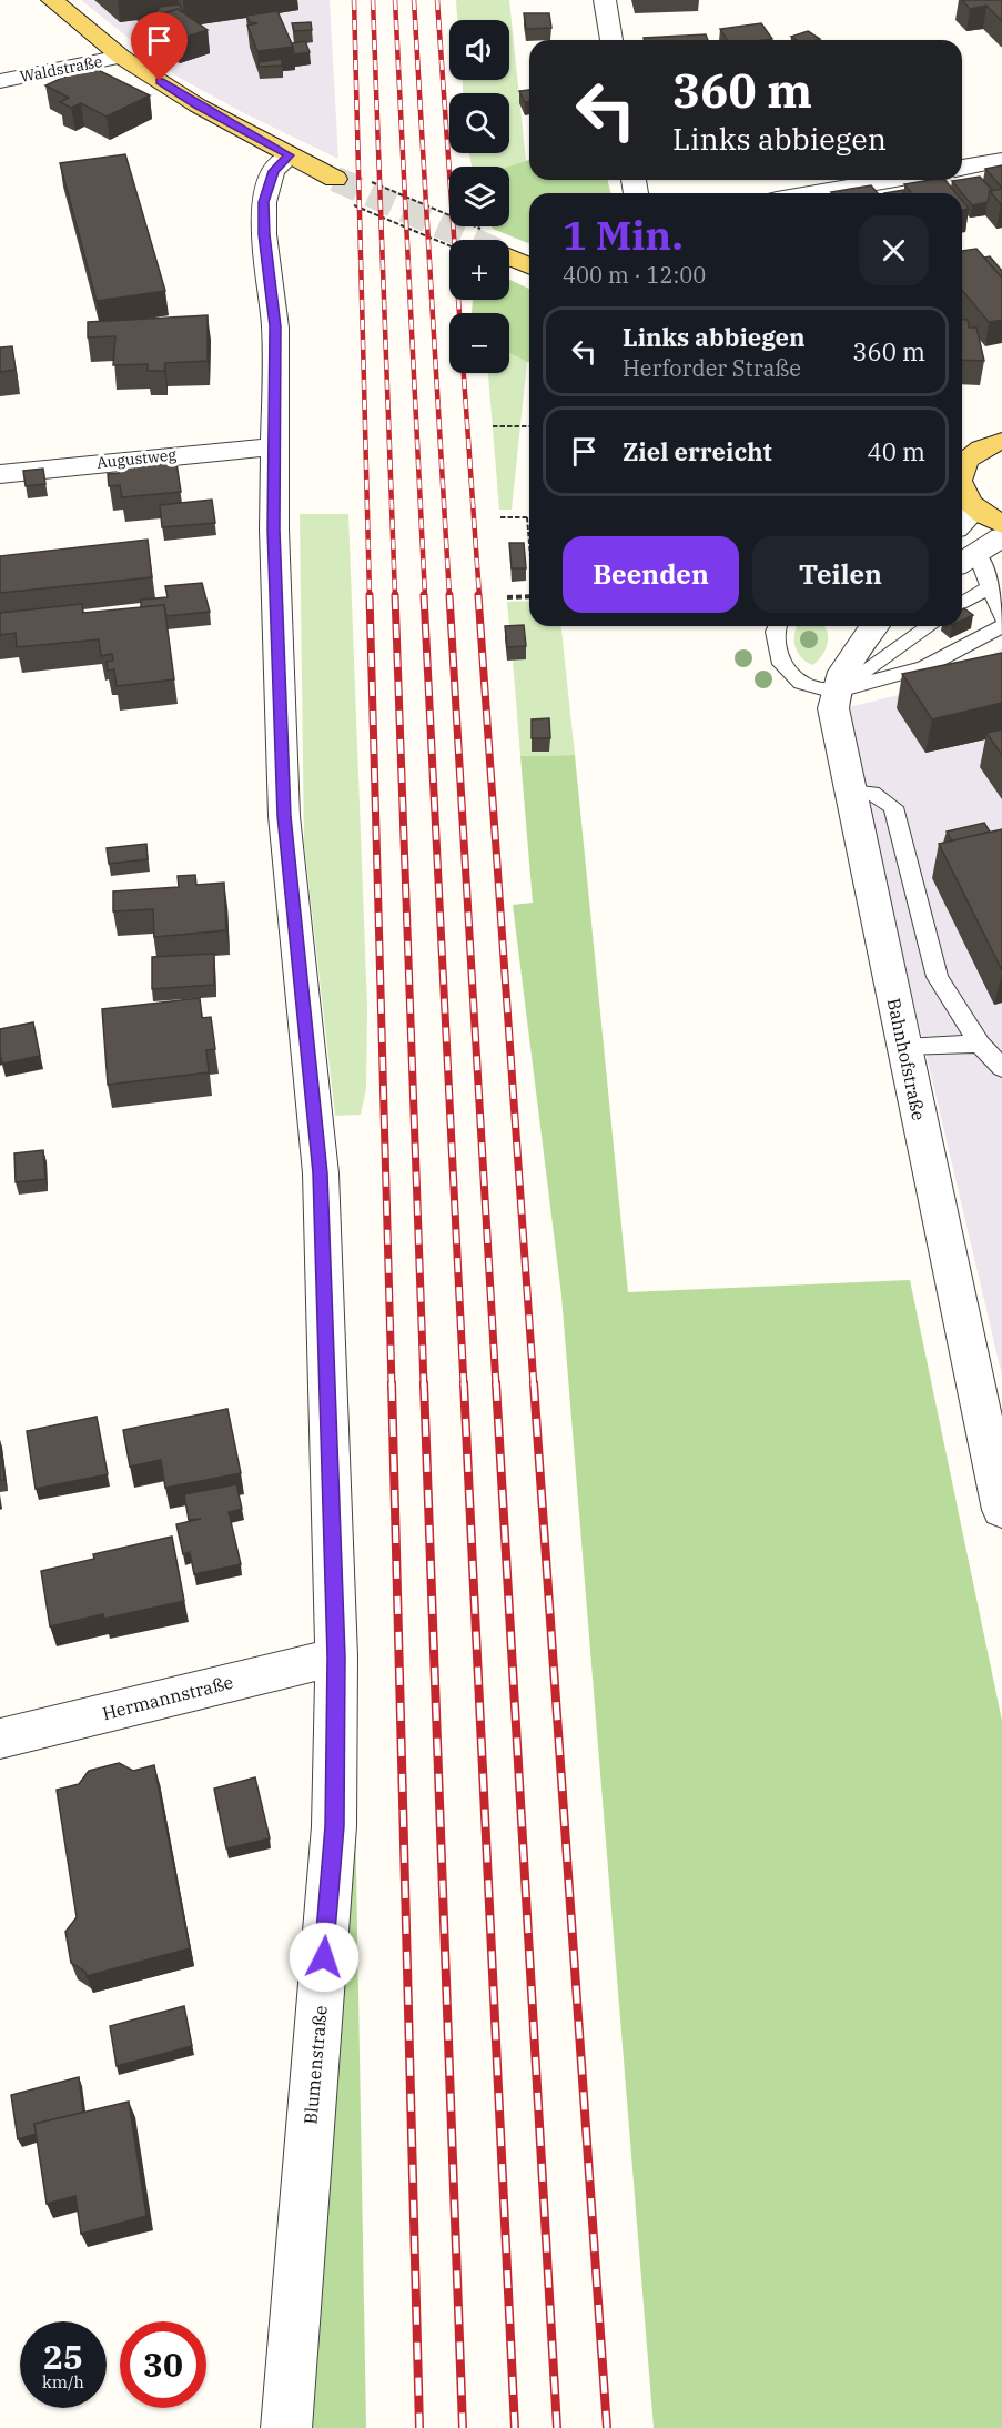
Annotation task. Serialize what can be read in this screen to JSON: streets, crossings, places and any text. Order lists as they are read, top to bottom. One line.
{"streets":{"street":["Waldstraße","Augustweg","Bahnhofstraße","Hermannstraße","Blumenstraße"]},"crossings":[["Augustweg","Blumenstraße"],["Hermannstraße","Blumenstraße"]],"page":{"map_buttons":["+","−"],"turn":["360 m","Links abbiegen"],"heading":["1 Min.","400 m · 12:00"],"list":[{"name":"Links abbiegen","note":"Herforder Straße","value":"360 m"},{"name":"Ziel erreicht","value":"40 m"}],"buttons":["Beenden","Teilen"],"speed":"25 km/h","limit":"30"}}
